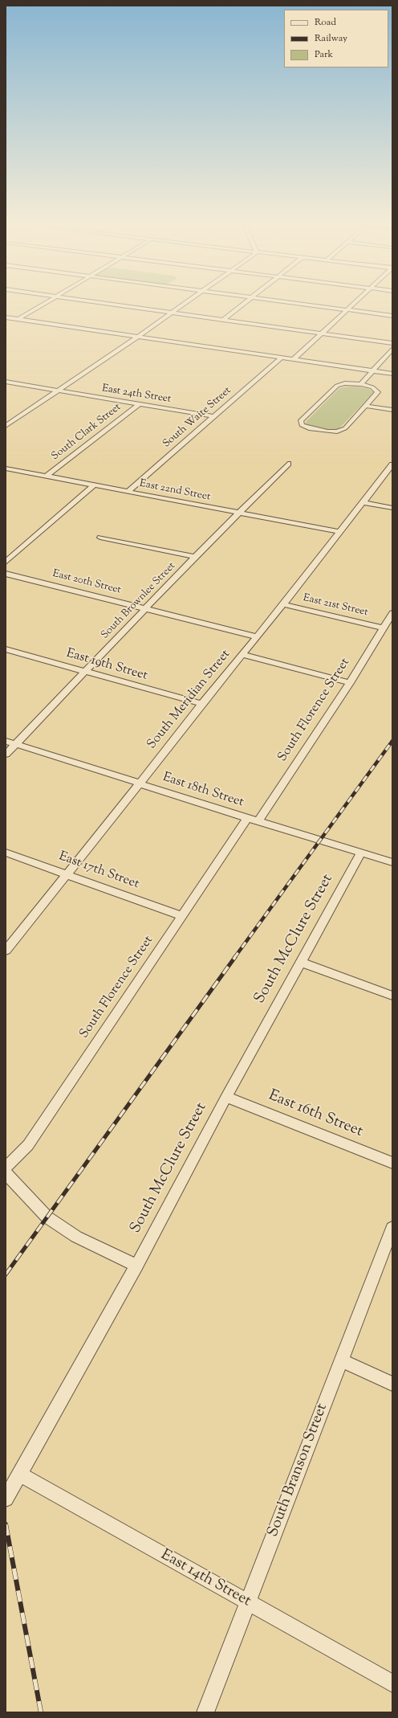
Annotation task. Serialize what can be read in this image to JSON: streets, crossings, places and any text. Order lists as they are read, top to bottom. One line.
{"streets":{"street":["East 24th Street","South Waite Street","South Clark Street","East 22nd Street","East 20th Street","South Brownlee Street","East 21st Street","East 19th Street","South Meridian Street","South Florence Street","East 18th Street","East 17th Street","South McClure Street","East 16th Street","South Branson Street","East 14th Street"]},"crossings":[["East 24th Street","South Waite Street"],["East 24th Street","South Clark Street"],["South Waite Street","East 22nd Street"],["South Clark Street","East 22nd Street"],["East 22nd Street","South Brownlee Street"],["East 22nd Street","South Meridian Street"],["East 20th Street","South Brownlee Street"],["East 20th Street","South Meridian Street"],["South Brownlee Street","East 19th Street"],["South Brownlee Street","East 18th Street"],["East 21st Street","South Meridian Street"],["East 21st Street","South Florence Street"],["East 19th Street","South Meridian Street"],["South Meridian Street","East 18th Street"],["South Meridian Street","East 17th Street"],["South Florence Street","East 18th Street"],["South Florence Street","East 17th Street"],["East 18th Street","South McClure Street"],["South McClure Street","East 16th Street"],["South McClure Street","East 14th Street"],["South Branson Street","East 14th Street"]],"legend":["Road","Railway","Park"]}
